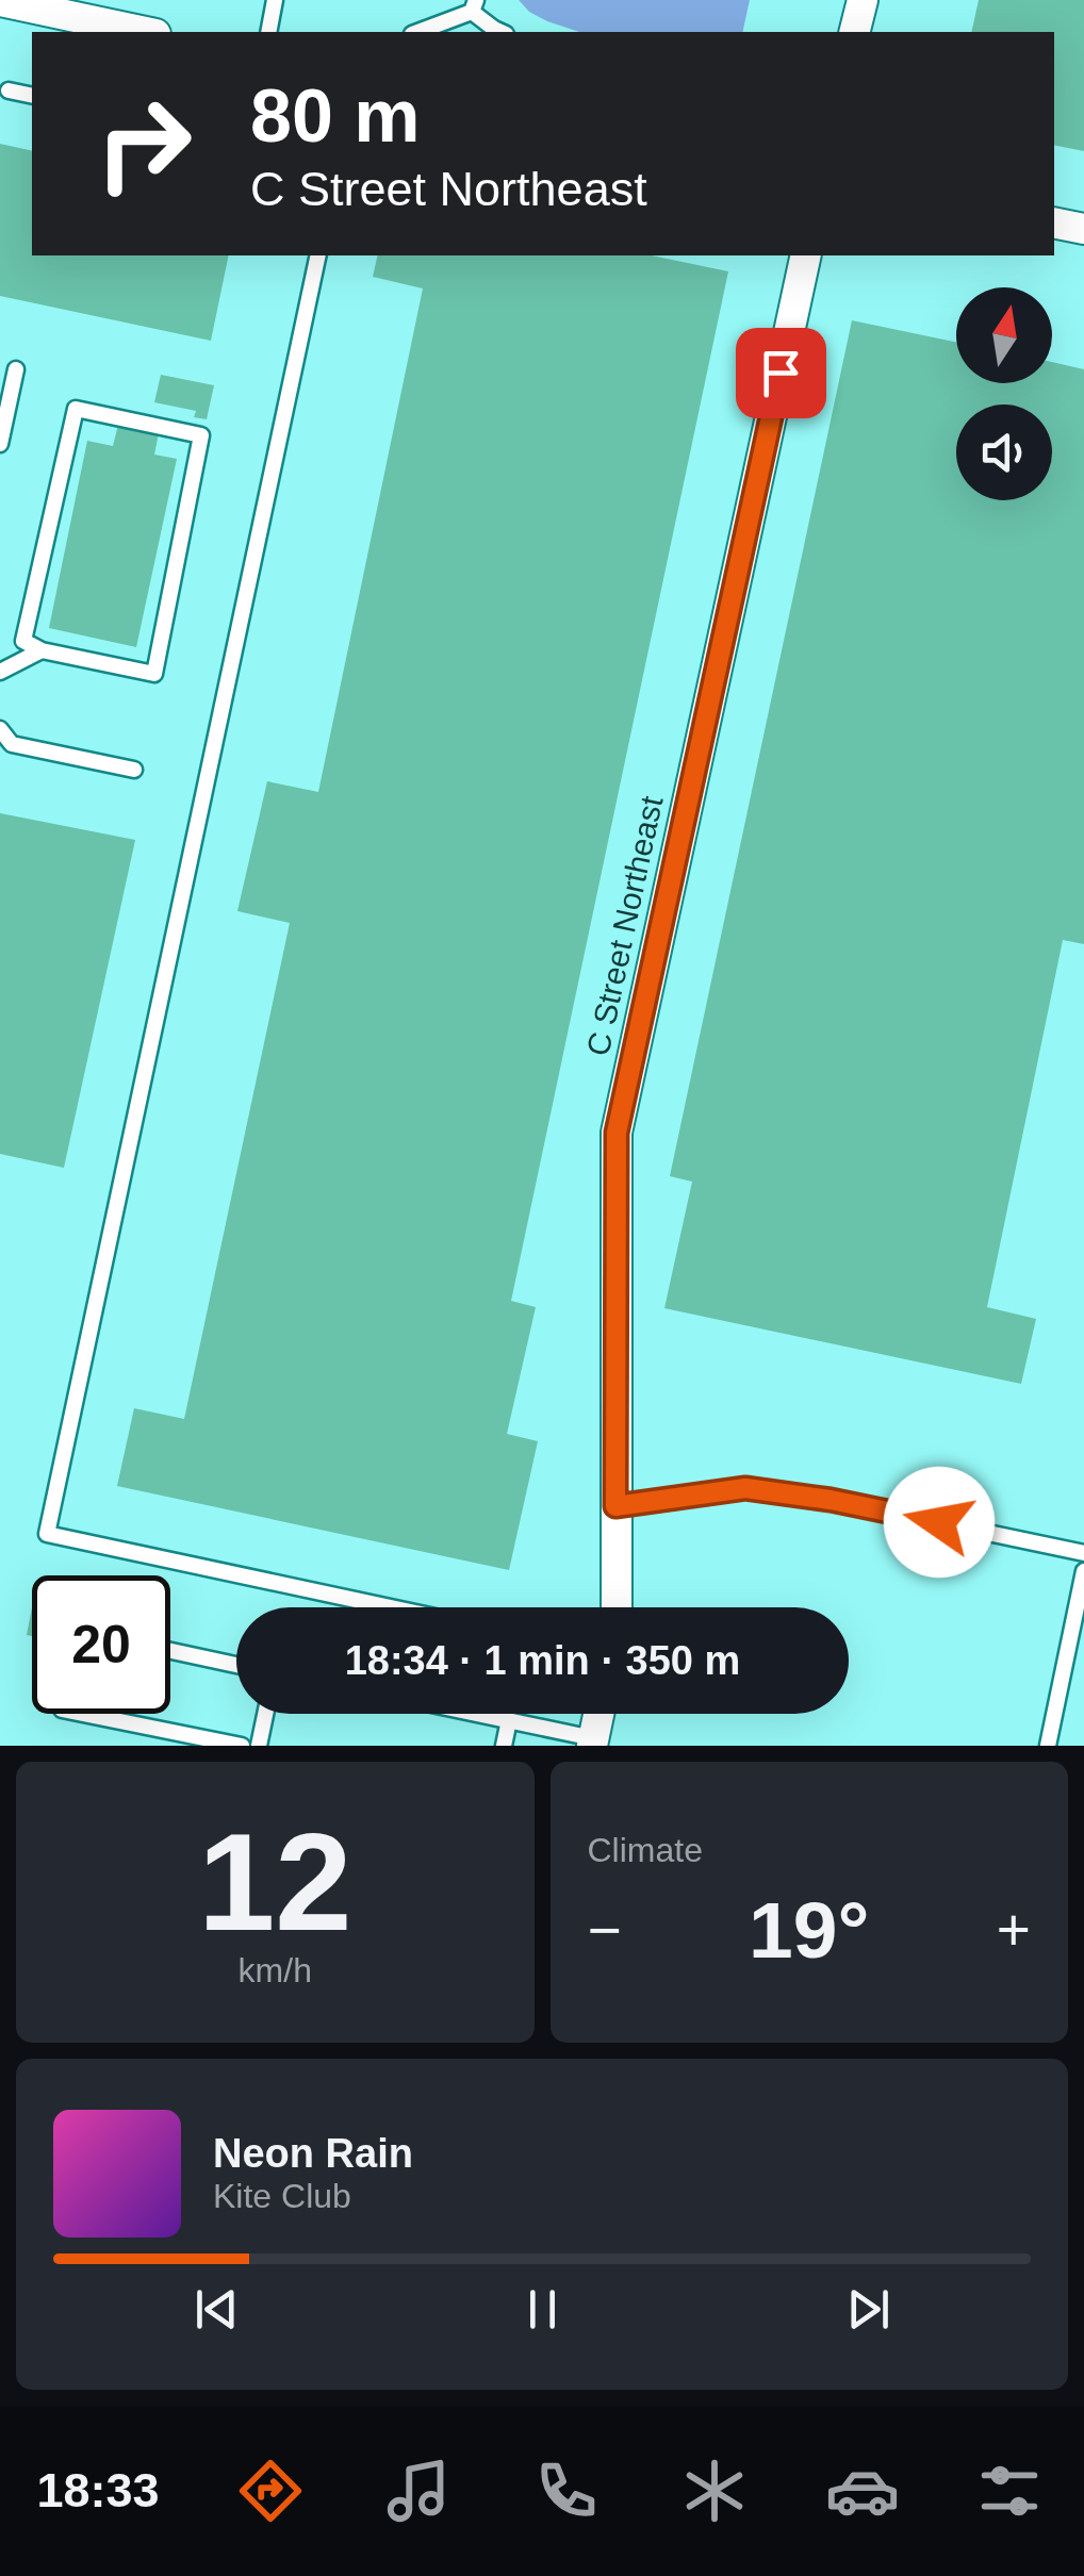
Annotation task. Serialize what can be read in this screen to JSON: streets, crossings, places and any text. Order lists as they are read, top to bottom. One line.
{"streets":{"street":["C Street Northeast"]},"north":"top","page":{"turn":["80 m","C Street Northeast"],"limit":"20","trip":"18:34 · 1 min · 350 m","tile":[["12","km/h"],"Climate"],"heat":["−","19°","+"],"song":["Neon Rain","Kite Club"],"tabs":"18:33"}}
